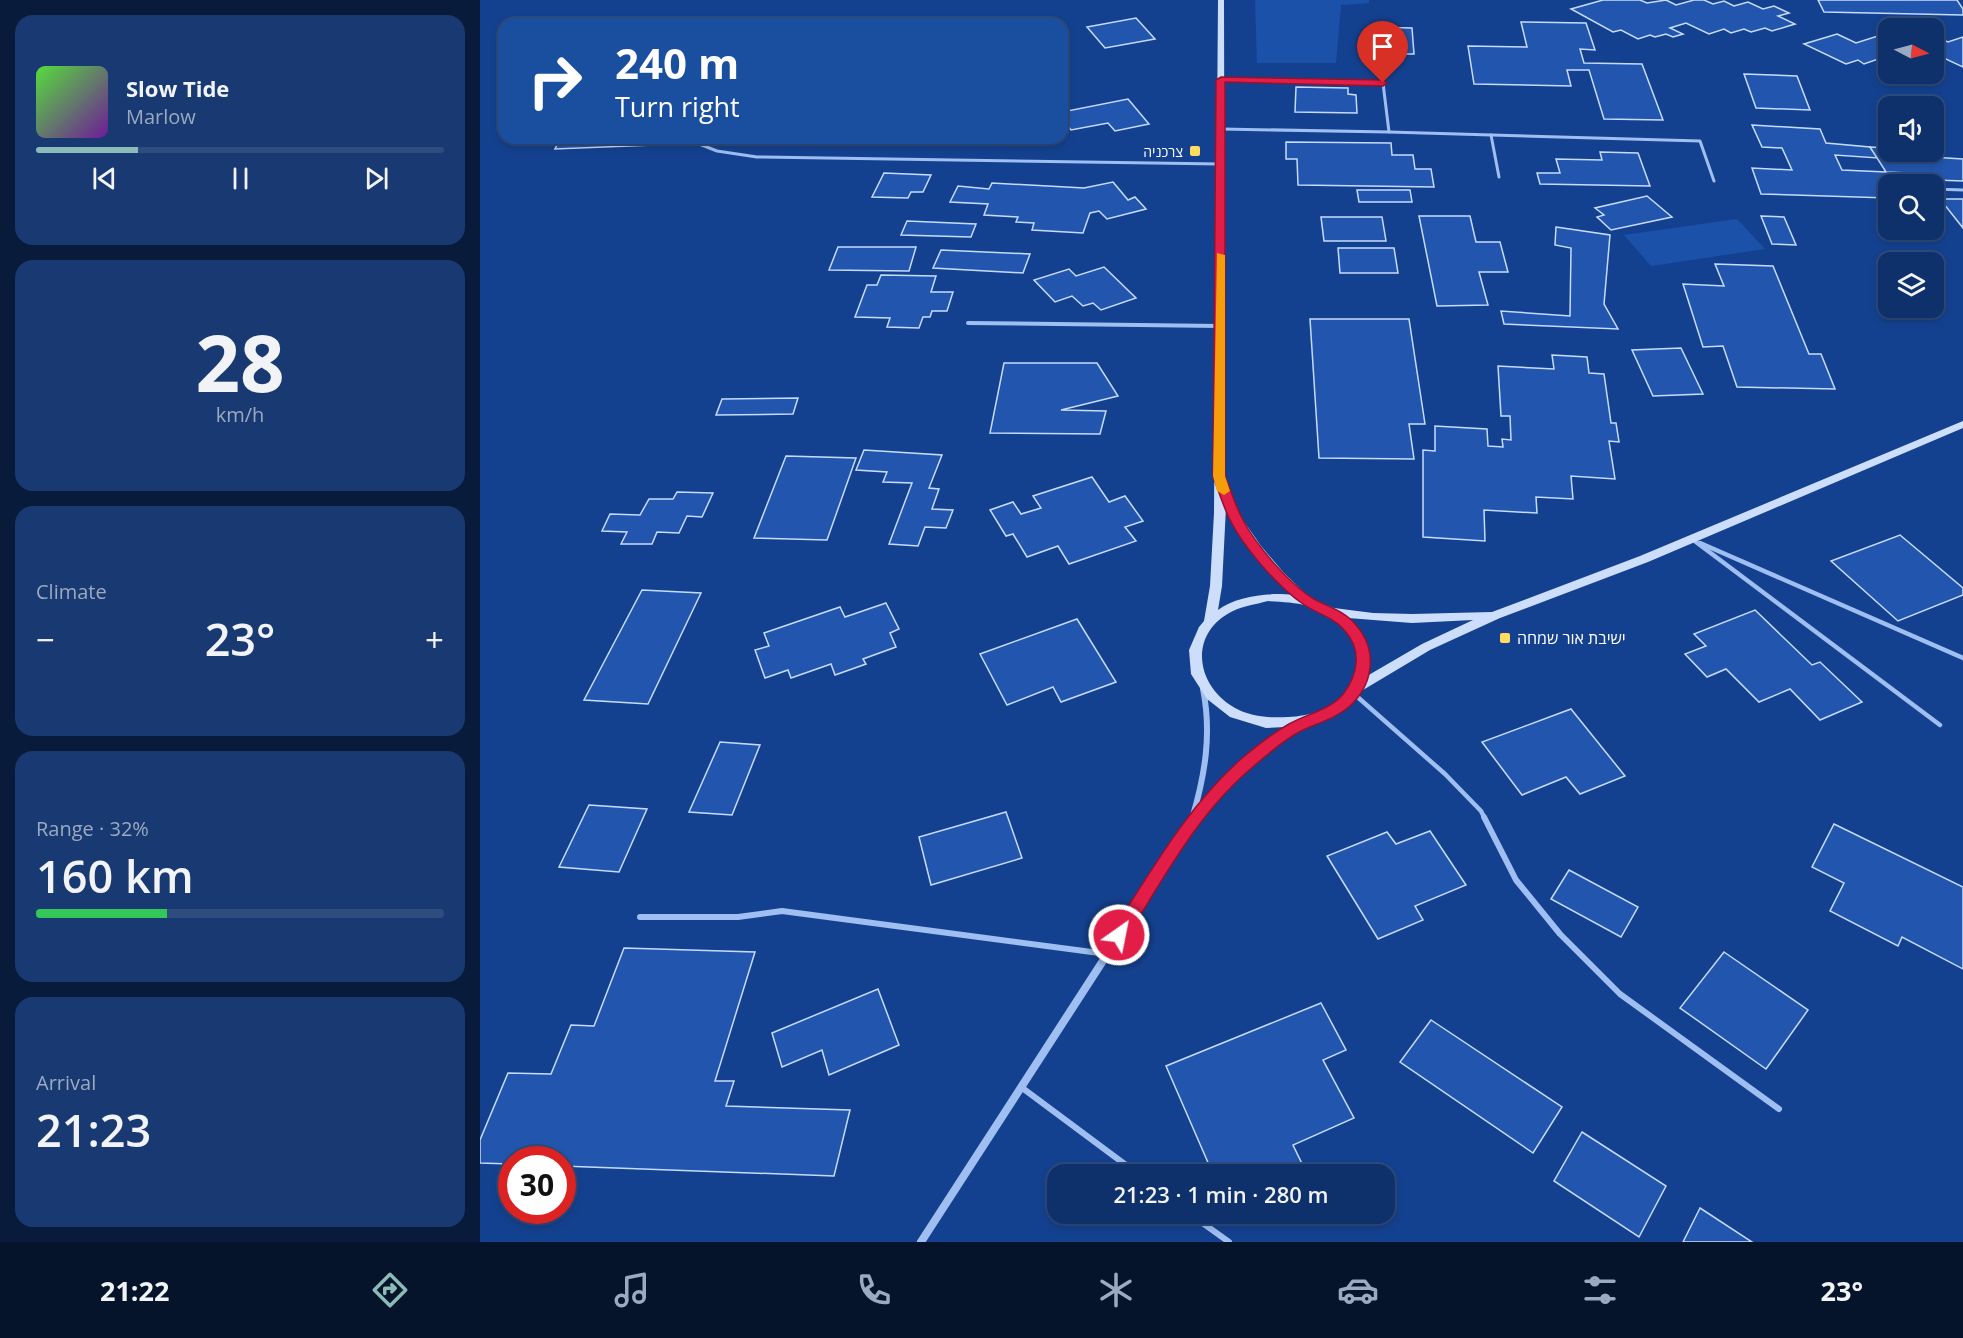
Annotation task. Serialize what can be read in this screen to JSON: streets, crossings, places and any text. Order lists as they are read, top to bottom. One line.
{"places":{"transit":["צרכניה","ישיבת אור שמחה"]},"north":"right","page":{"turn":["240 m","Turn right"],"song":["Slow Tide","Marlow"],"tile":[["28","km/h"],"Climate",["Range · 32%","160 km"],["Arrival","21:23"]],"heat":["−","23°","+"],"limit":"30","trip":"21:23 · 1 min · 280 m","tabs":["21:22","23°"]}}
